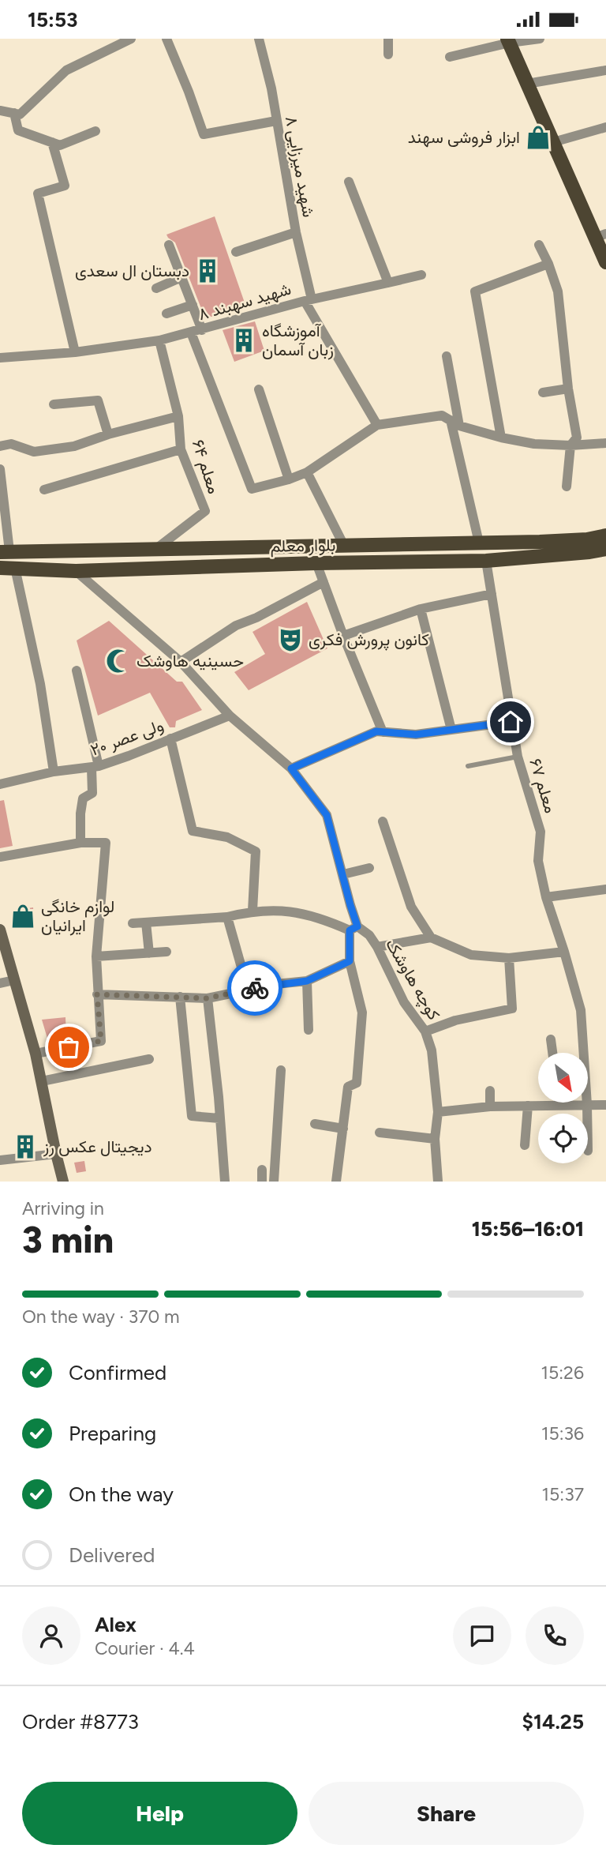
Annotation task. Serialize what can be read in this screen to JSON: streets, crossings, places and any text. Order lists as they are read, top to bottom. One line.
{"streets":{"main road":["بلوار معلم"],"street":["شهید میرزایی ۸","شهید سهبند ۸","معلم ۶۴","ولی عصر ۲۰","معلم ۶۷","کوچه هاوشک"]},"crossings":[["شهید میرزایی ۸","شهید سهبند ۸"],["شهید سهبند ۸","معلم ۶۴"],["معلم ۶۴","بلوار معلم"],["بلوار معلم","معلم ۶۷"],["بلوار معلم","کوچه هاوشک"],["ولی عصر ۲۰","کوچه هاوشک"]],"places":{"shop":["ابزار فروشی سهند","لوازم خانگی ایرانیان"],"building":["دبستان ال سعدی","آموزشگاه زبان آسمان","دیجیتال عکس رز"],"theatre":["کانون پرورش فکری"],"mosque":["حسینیه هاوشک"]},"north":"bottom right","page":{"status":"15:53","heading":["3 min","Arriving in","15:56–16:01"],"panel":["Alex","Courier · 4.4","Order #8773","$14.25"],"bar":"On the way · 370 m","list":[["Confirmed","15:26"],["Preparing","15:36"],["On the way","15:37"],"Delivered"],"buttons":["Help","Share"]}}
